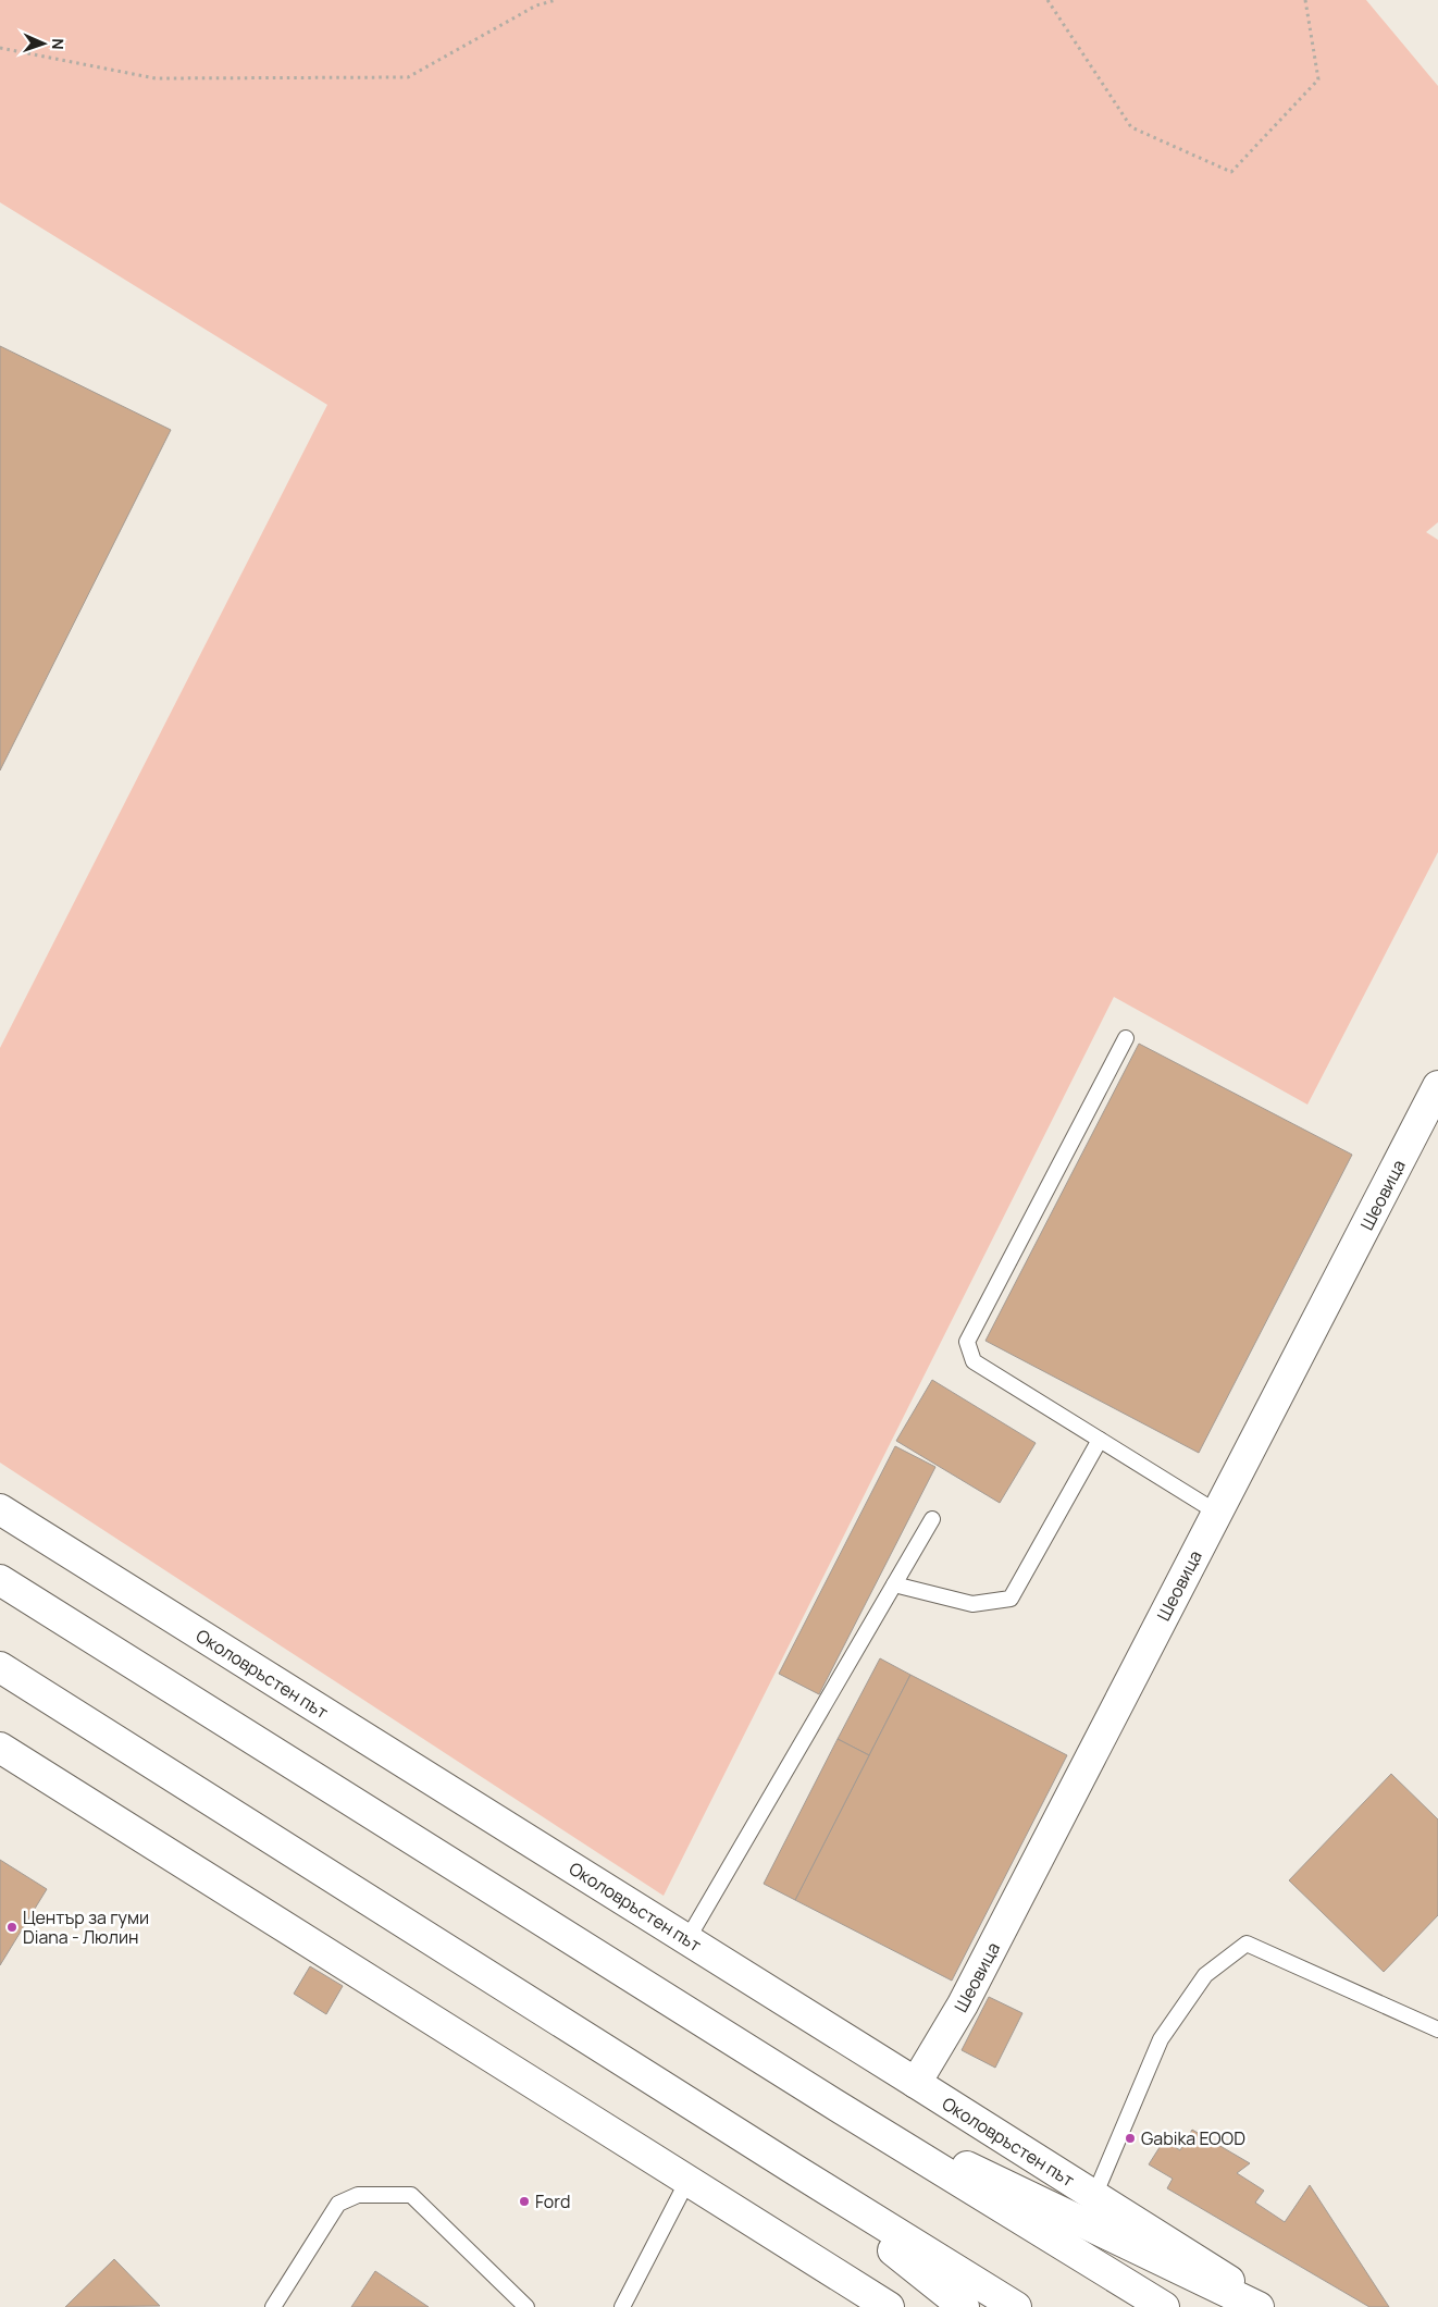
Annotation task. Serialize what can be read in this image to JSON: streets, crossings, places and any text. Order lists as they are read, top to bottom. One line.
{"streets":{"main road":["Шеовица","Околовръстен път"]},"crossings":[["Шеовица","Околовръстен път"]],"places":["Център за гуми Diana - Люлин","Gabika EOOD","Ford"],"north":"right"}
